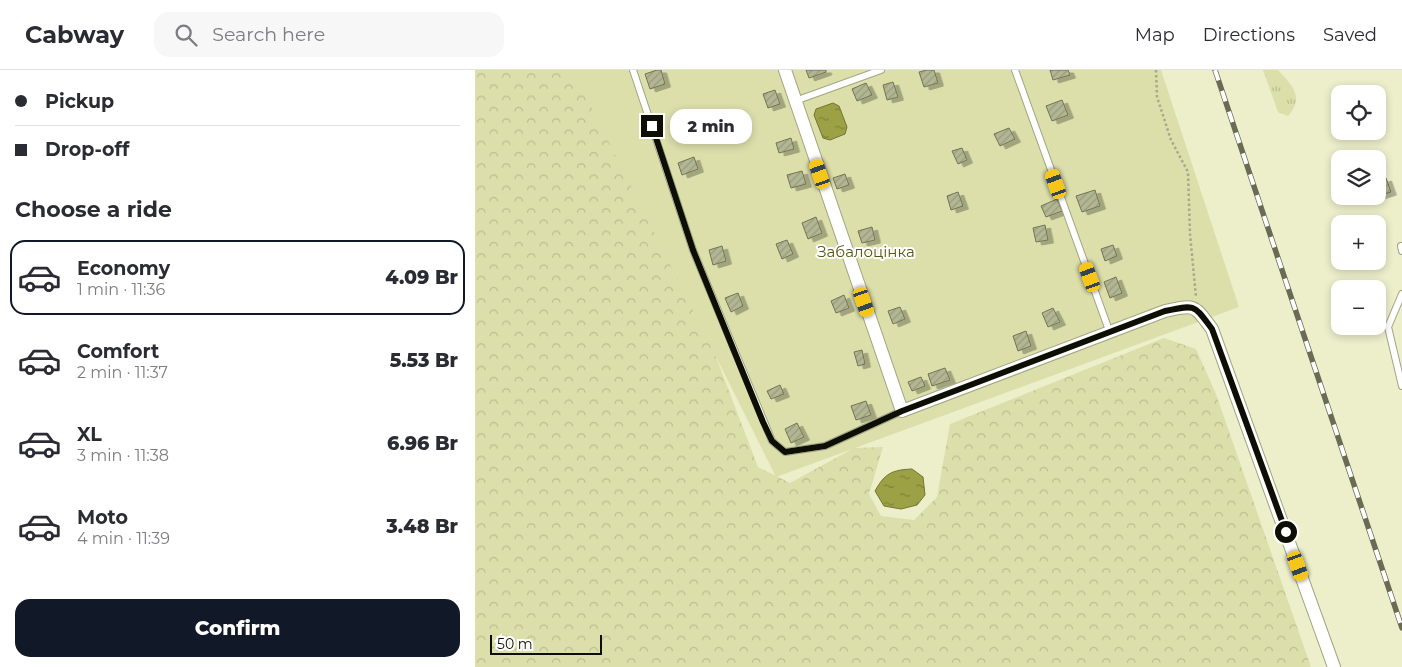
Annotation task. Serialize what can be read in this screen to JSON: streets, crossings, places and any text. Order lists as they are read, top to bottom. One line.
{"parks":["Забалоцінка"],"scale_bar":"50 m","page":{"header":"Cabway","search":"Search here","nav":["Map","Directions","Saved"],"banner":["Pickup","Drop-off"],"map_buttons":["+","−"],"bubble":"2 min","heading":"Choose a ride","list":[{"name":"Economy","note":"1 min · 11:36","value":"4.09 Br"},{"name":"Comfort","note":"2 min · 11:37","value":"5.53 Br"},{"name":"XL","note":"3 min · 11:38","value":"6.96 Br"},{"name":"Moto","note":"4 min · 11:39","value":"3.48 Br"}],"buttons":"Confirm","scale":"50 m"}}
